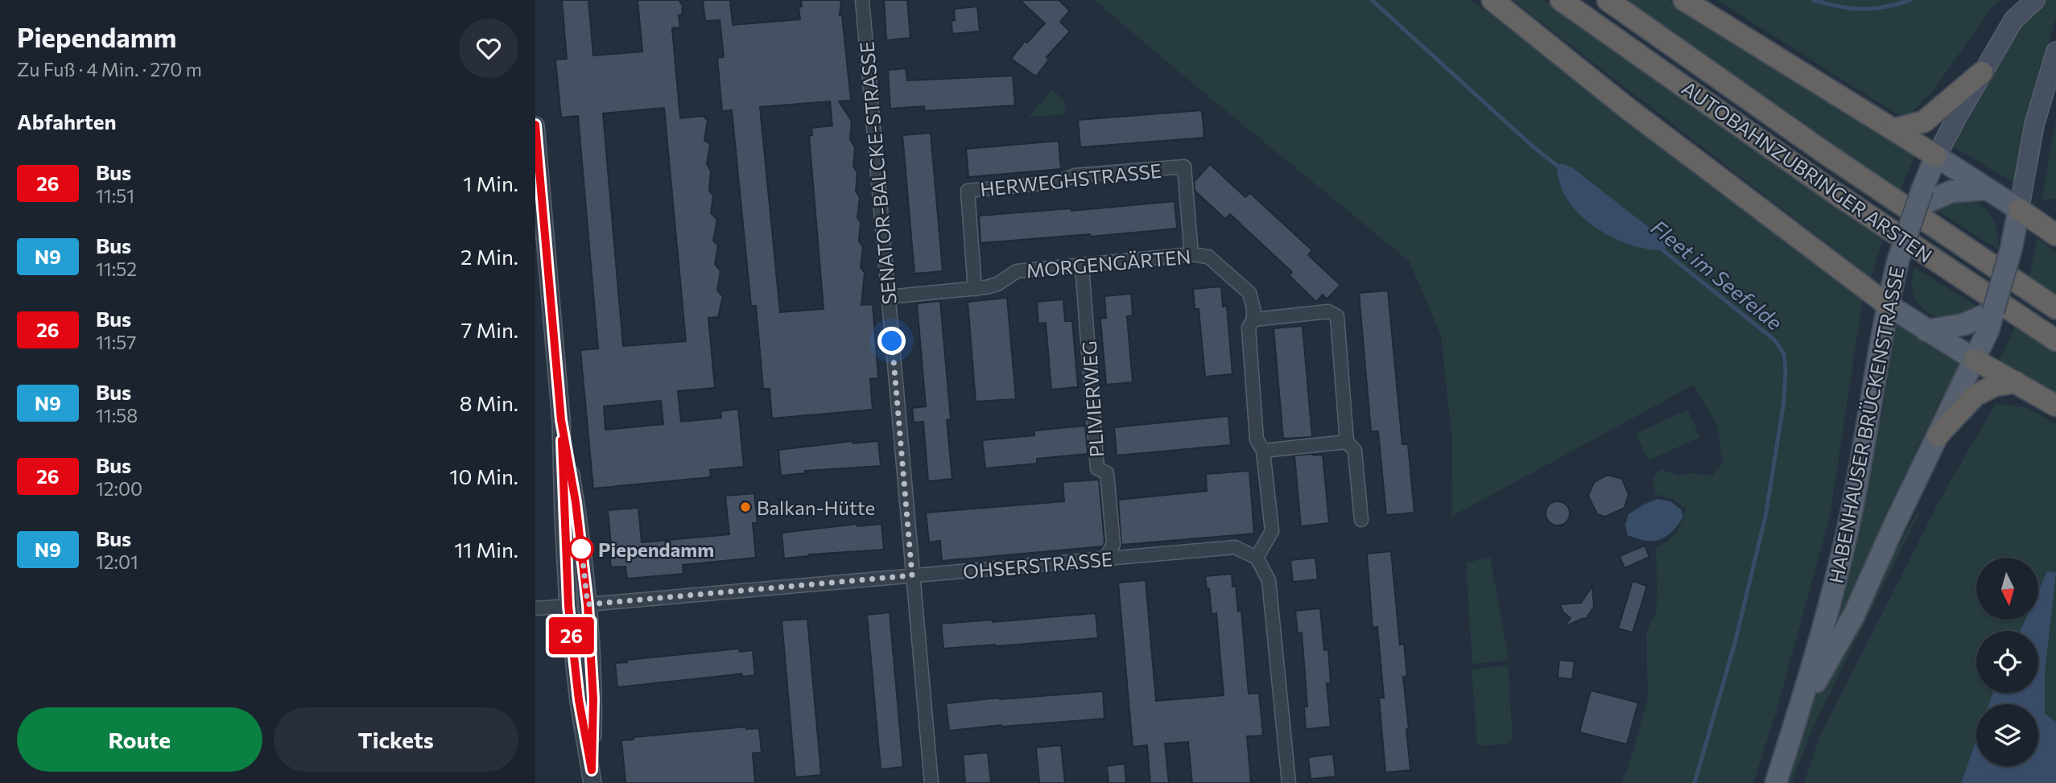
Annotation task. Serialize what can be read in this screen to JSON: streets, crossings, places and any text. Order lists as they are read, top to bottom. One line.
{"streets":{"highway":["AUTOBAHNZUBRINGER ARSTEN"],"main road":["HABENHAUSER BRÜCKENSTRASSE"],"street":["SENATOR-BALCKE-STRASSE","HERWEGHSTRASSE","MORGENGÄRTEN","PLIVIERWEG","OHSERSTRASSE"]},"crossings":[["SENATOR-BALCKE-STRASSE","MORGENGÄRTEN"],["SENATOR-BALCKE-STRASSE","OHSERSTRASSE"],["HERWEGHSTRASSE","MORGENGÄRTEN"],["MORGENGÄRTEN","PLIVIERWEG"],["MORGENGÄRTEN","OHSERSTRASSE"],["PLIVIERWEG","OHSERSTRASSE"]],"water":["Fleet im Seefelde"],"places":["Balkan-Hütte","Piependamm"],"lines":["bus line 26"],"north":"bottom","page":{"heading":[["Piependamm","Zu Fuß · 4 Min. · 270 m"],"Abfahrten"],"on_map":"26","list":[{"mark":"26","name":"Bus","note":"11:51","value":"1 Min."},{"mark":"N9","name":"Bus","note":"11:52","value":"2 Min."},{"mark":"26","name":"Bus","note":"11:57","value":"7 Min."},{"mark":"N9","name":"Bus","note":"11:58","value":"8 Min."},{"mark":"26","name":"Bus","note":"12:00","value":"10 Min."},{"mark":"N9","name":"Bus","note":"12:01","value":"11 Min."}],"buttons":["Route","Tickets"]}}
